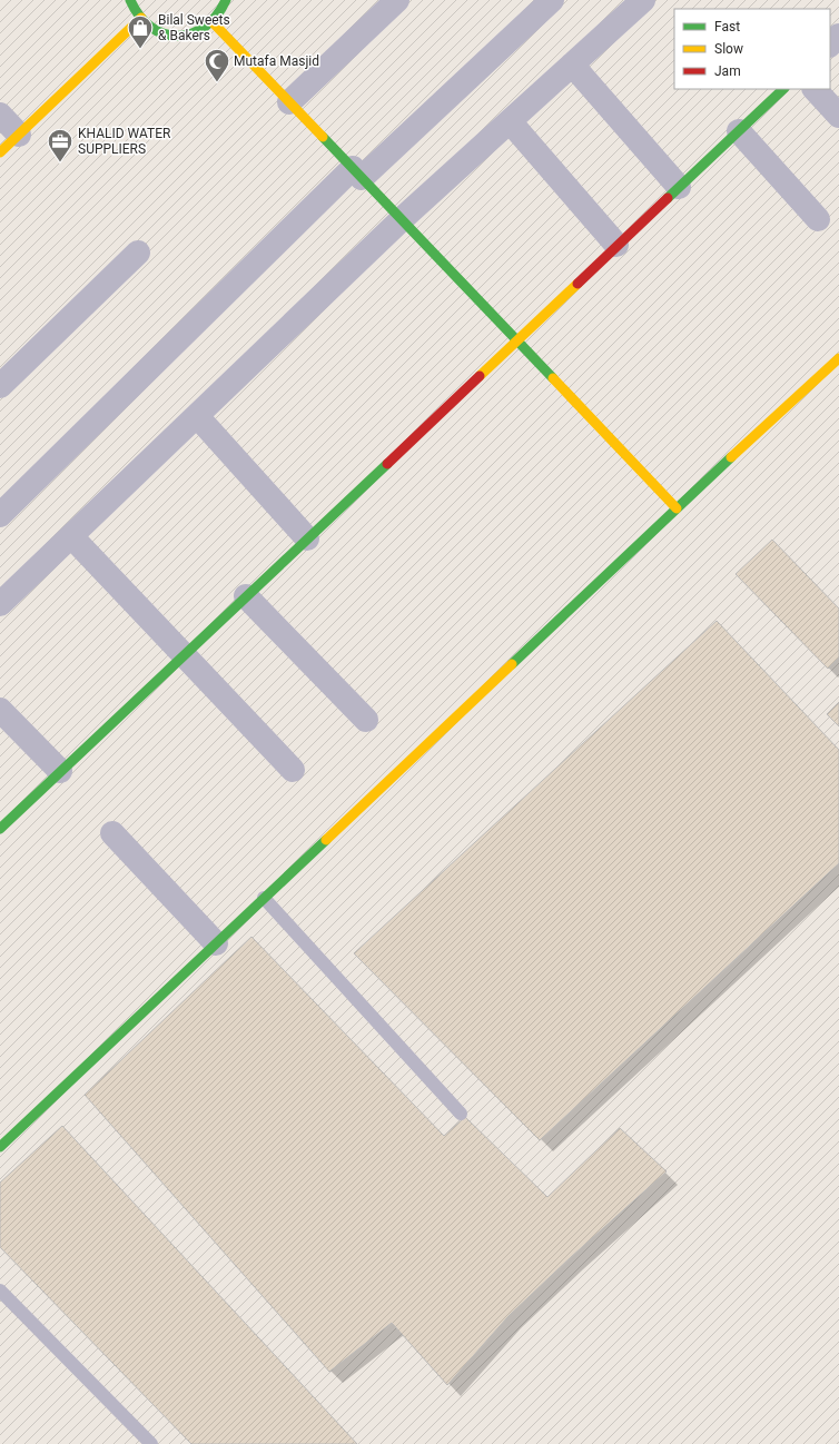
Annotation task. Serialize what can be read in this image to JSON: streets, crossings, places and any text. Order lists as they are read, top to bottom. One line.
{"places":{"shop":["Bilal Sweets & Bakers"],"mosque":["Mutafa Masjid"],"office":["KHALID WATER SUPPLIERS"]},"legend":["Fast","Slow","Jam"]}
